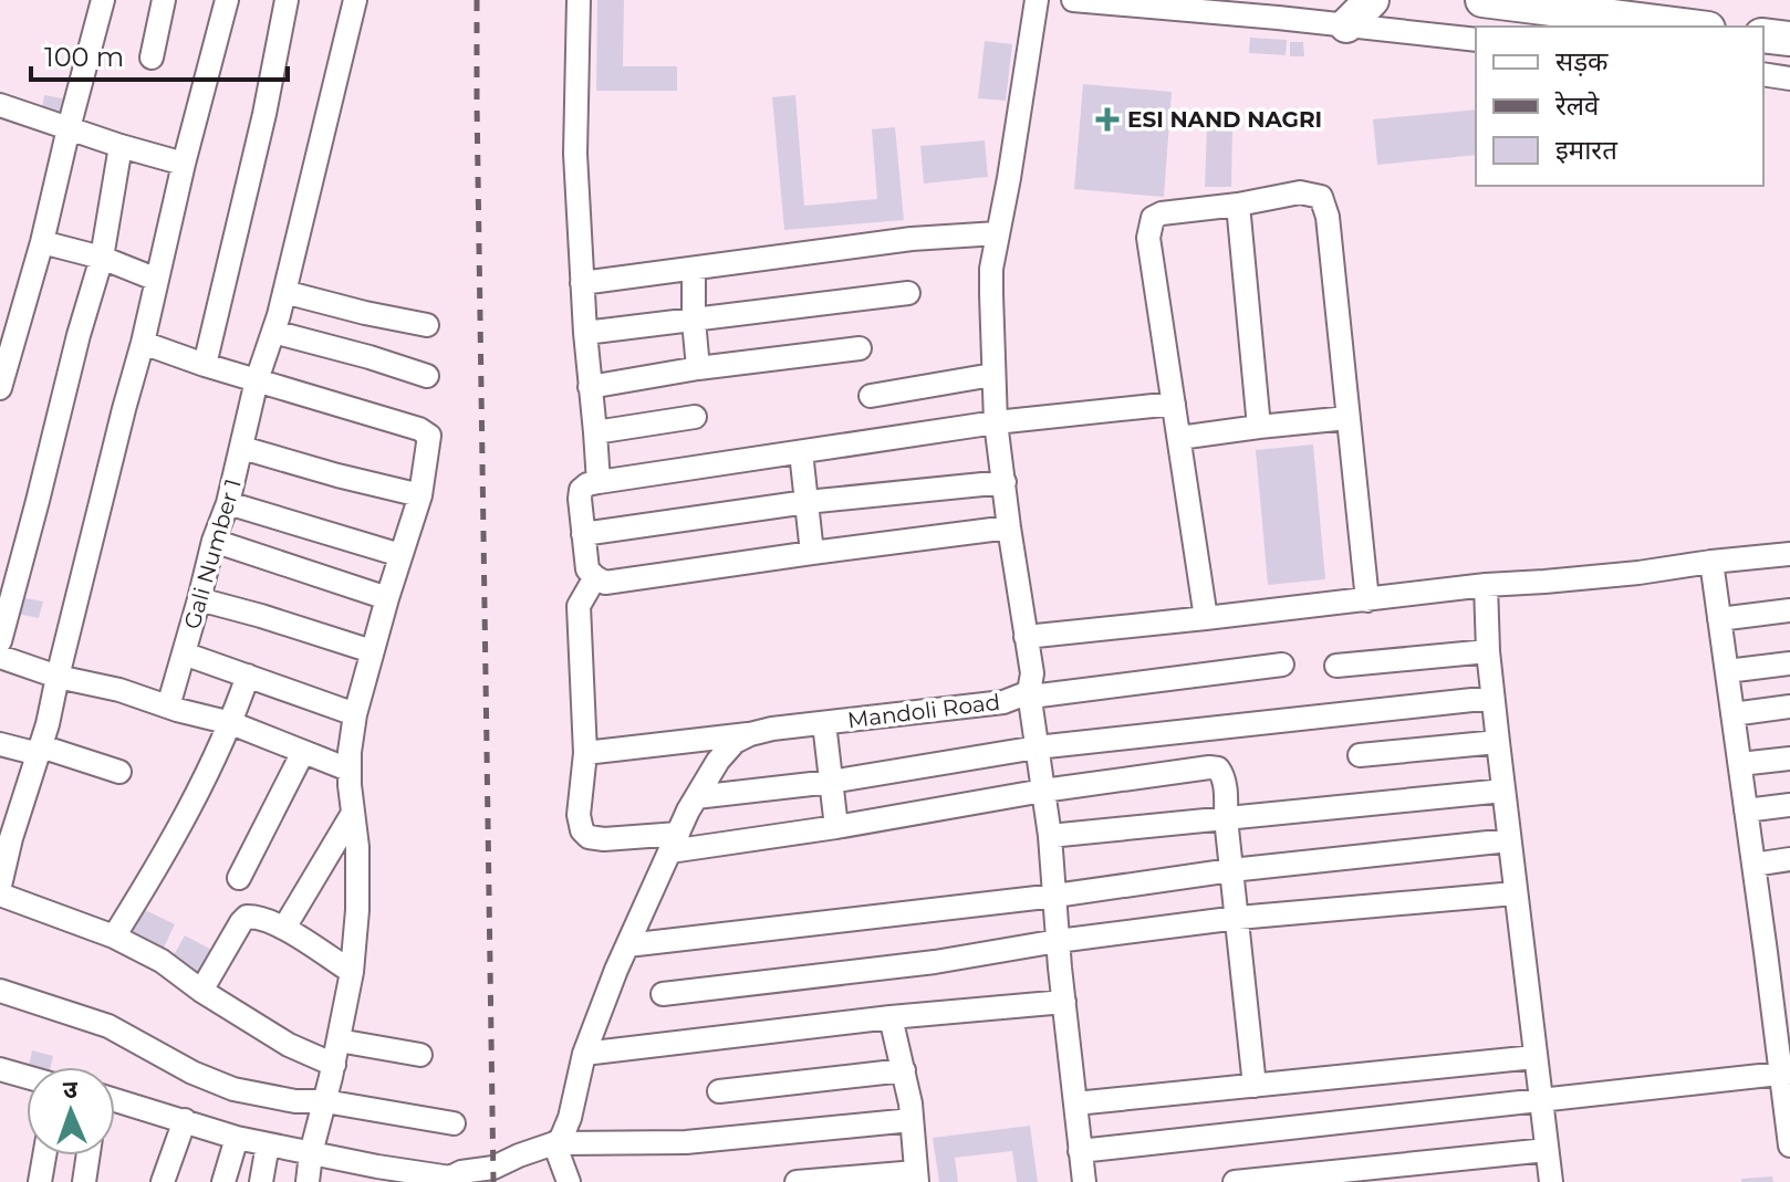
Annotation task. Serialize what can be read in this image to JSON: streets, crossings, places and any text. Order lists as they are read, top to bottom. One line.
{"streets":{"street":["Gali Number 1","Mandoli Road"]},"places":{"health":["ESI NAND NAGRI"]},"legend":["सड़क","रेलवे","इमारत"],"scale_bar":"100 m","north":"top"}
